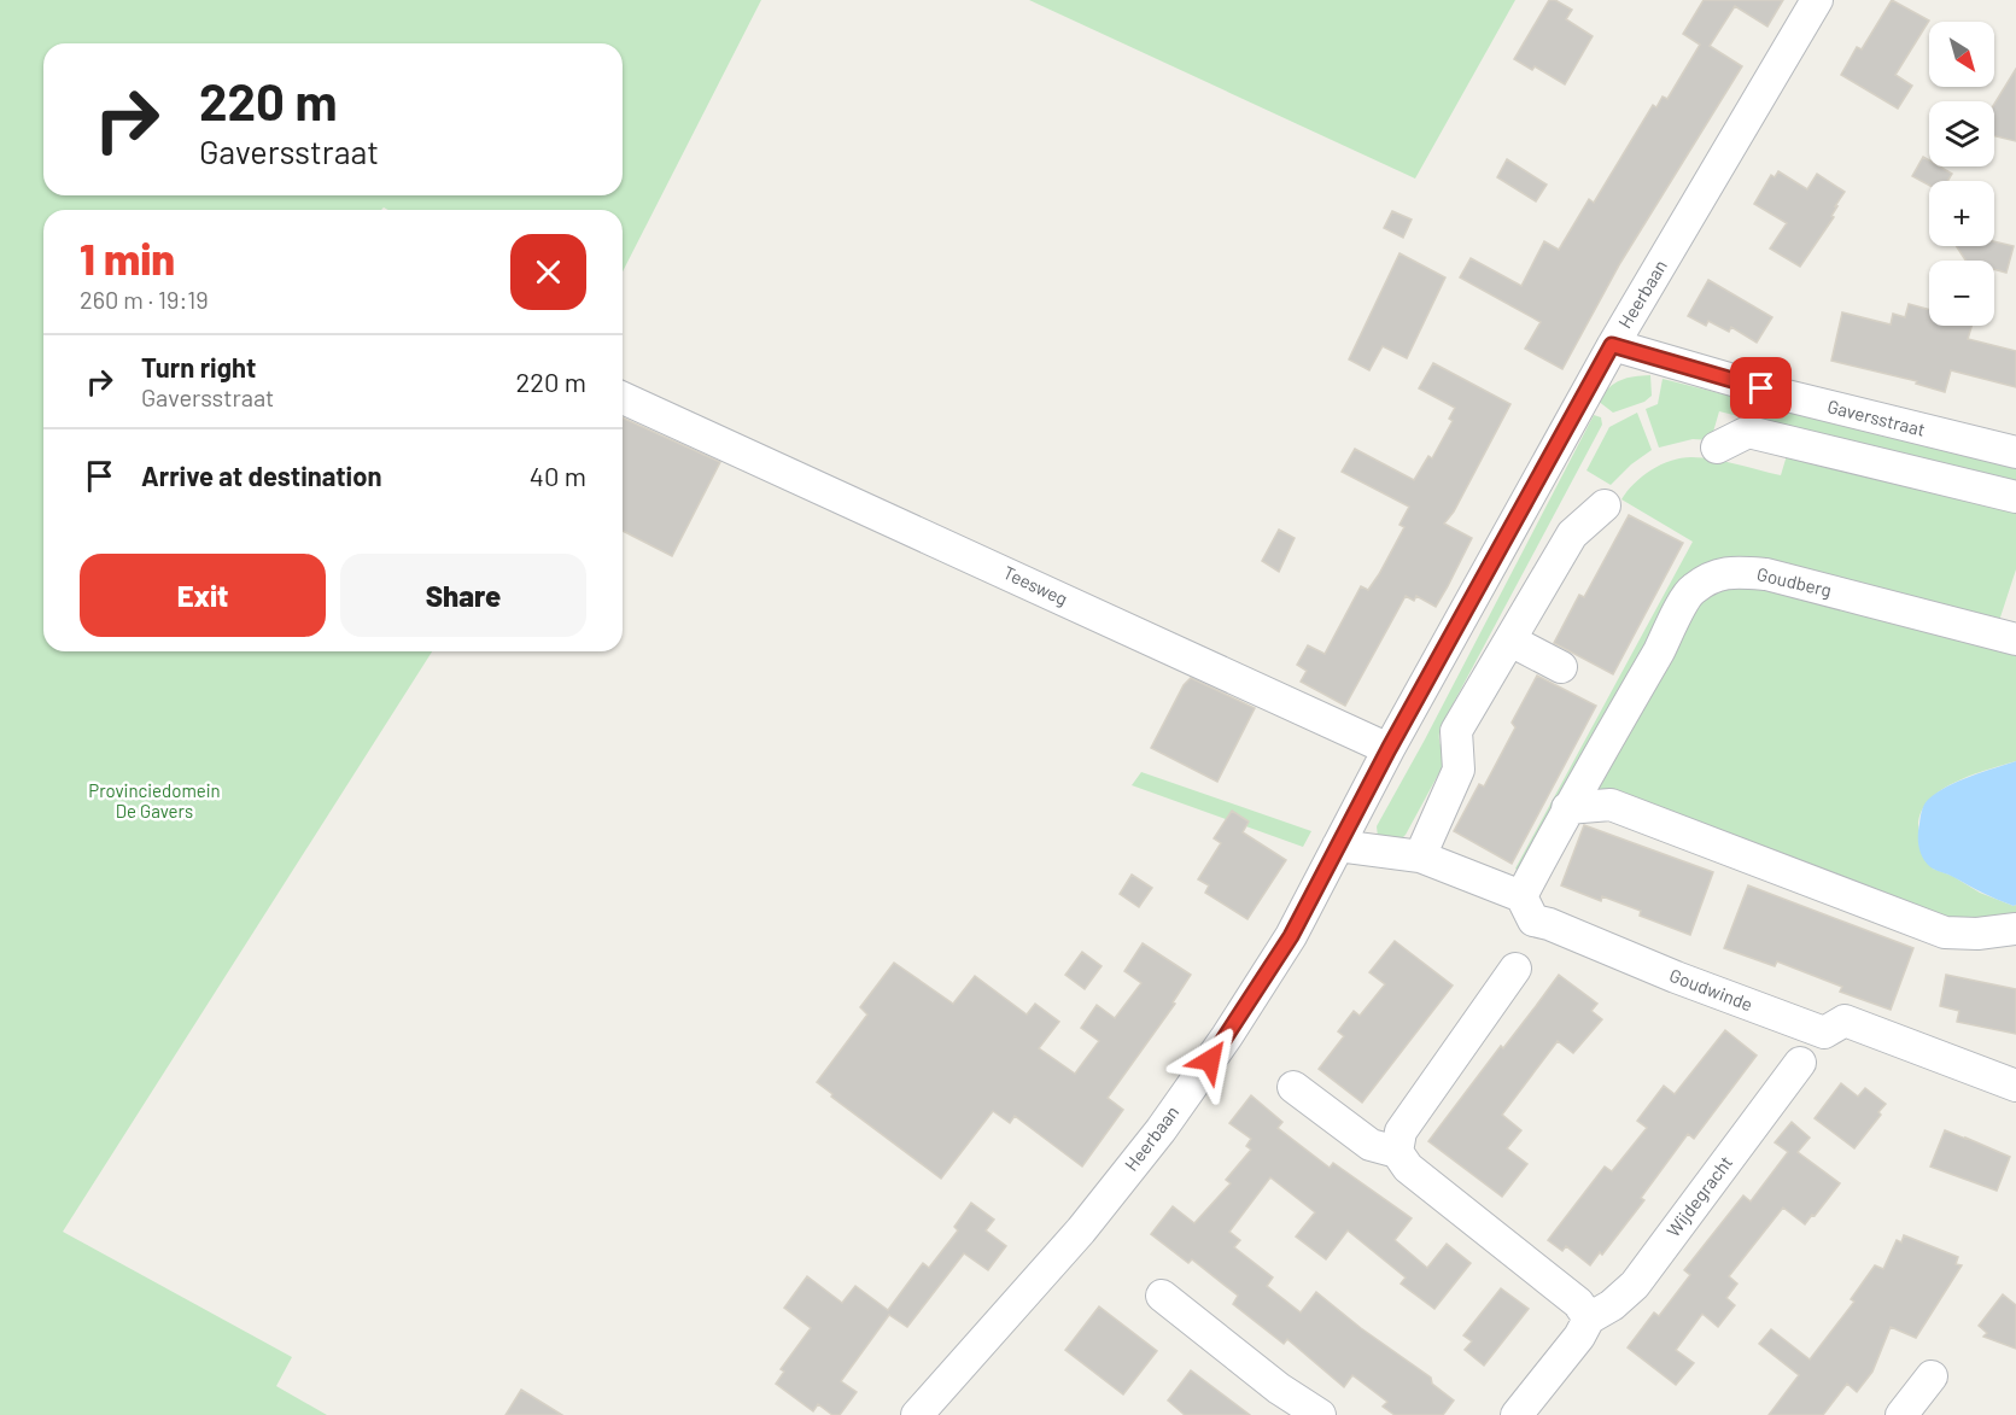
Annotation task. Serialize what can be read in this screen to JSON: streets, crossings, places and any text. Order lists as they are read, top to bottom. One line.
{"streets":{"street":["Heerbaan","Gaversstraat","Goudberg","Teesweg","Goudwinde","Wijdegracht"]},"crossings":[["Heerbaan","Gaversstraat"],["Heerbaan","Teesweg"],["Goudberg","Goudwinde"]],"parks":["Provinciedomein De Gavers"],"north":"bottom right","page":{"map_buttons":["+","−"],"turn":["220 m","Gaversstraat"],"heading":["1 min","260 m · 19:19"],"list":[{"name":"Turn right","note":"Gaversstraat","value":"220 m"},{"name":"Arrive at destination","value":"40 m"}],"buttons":["Exit","Share"]}}
